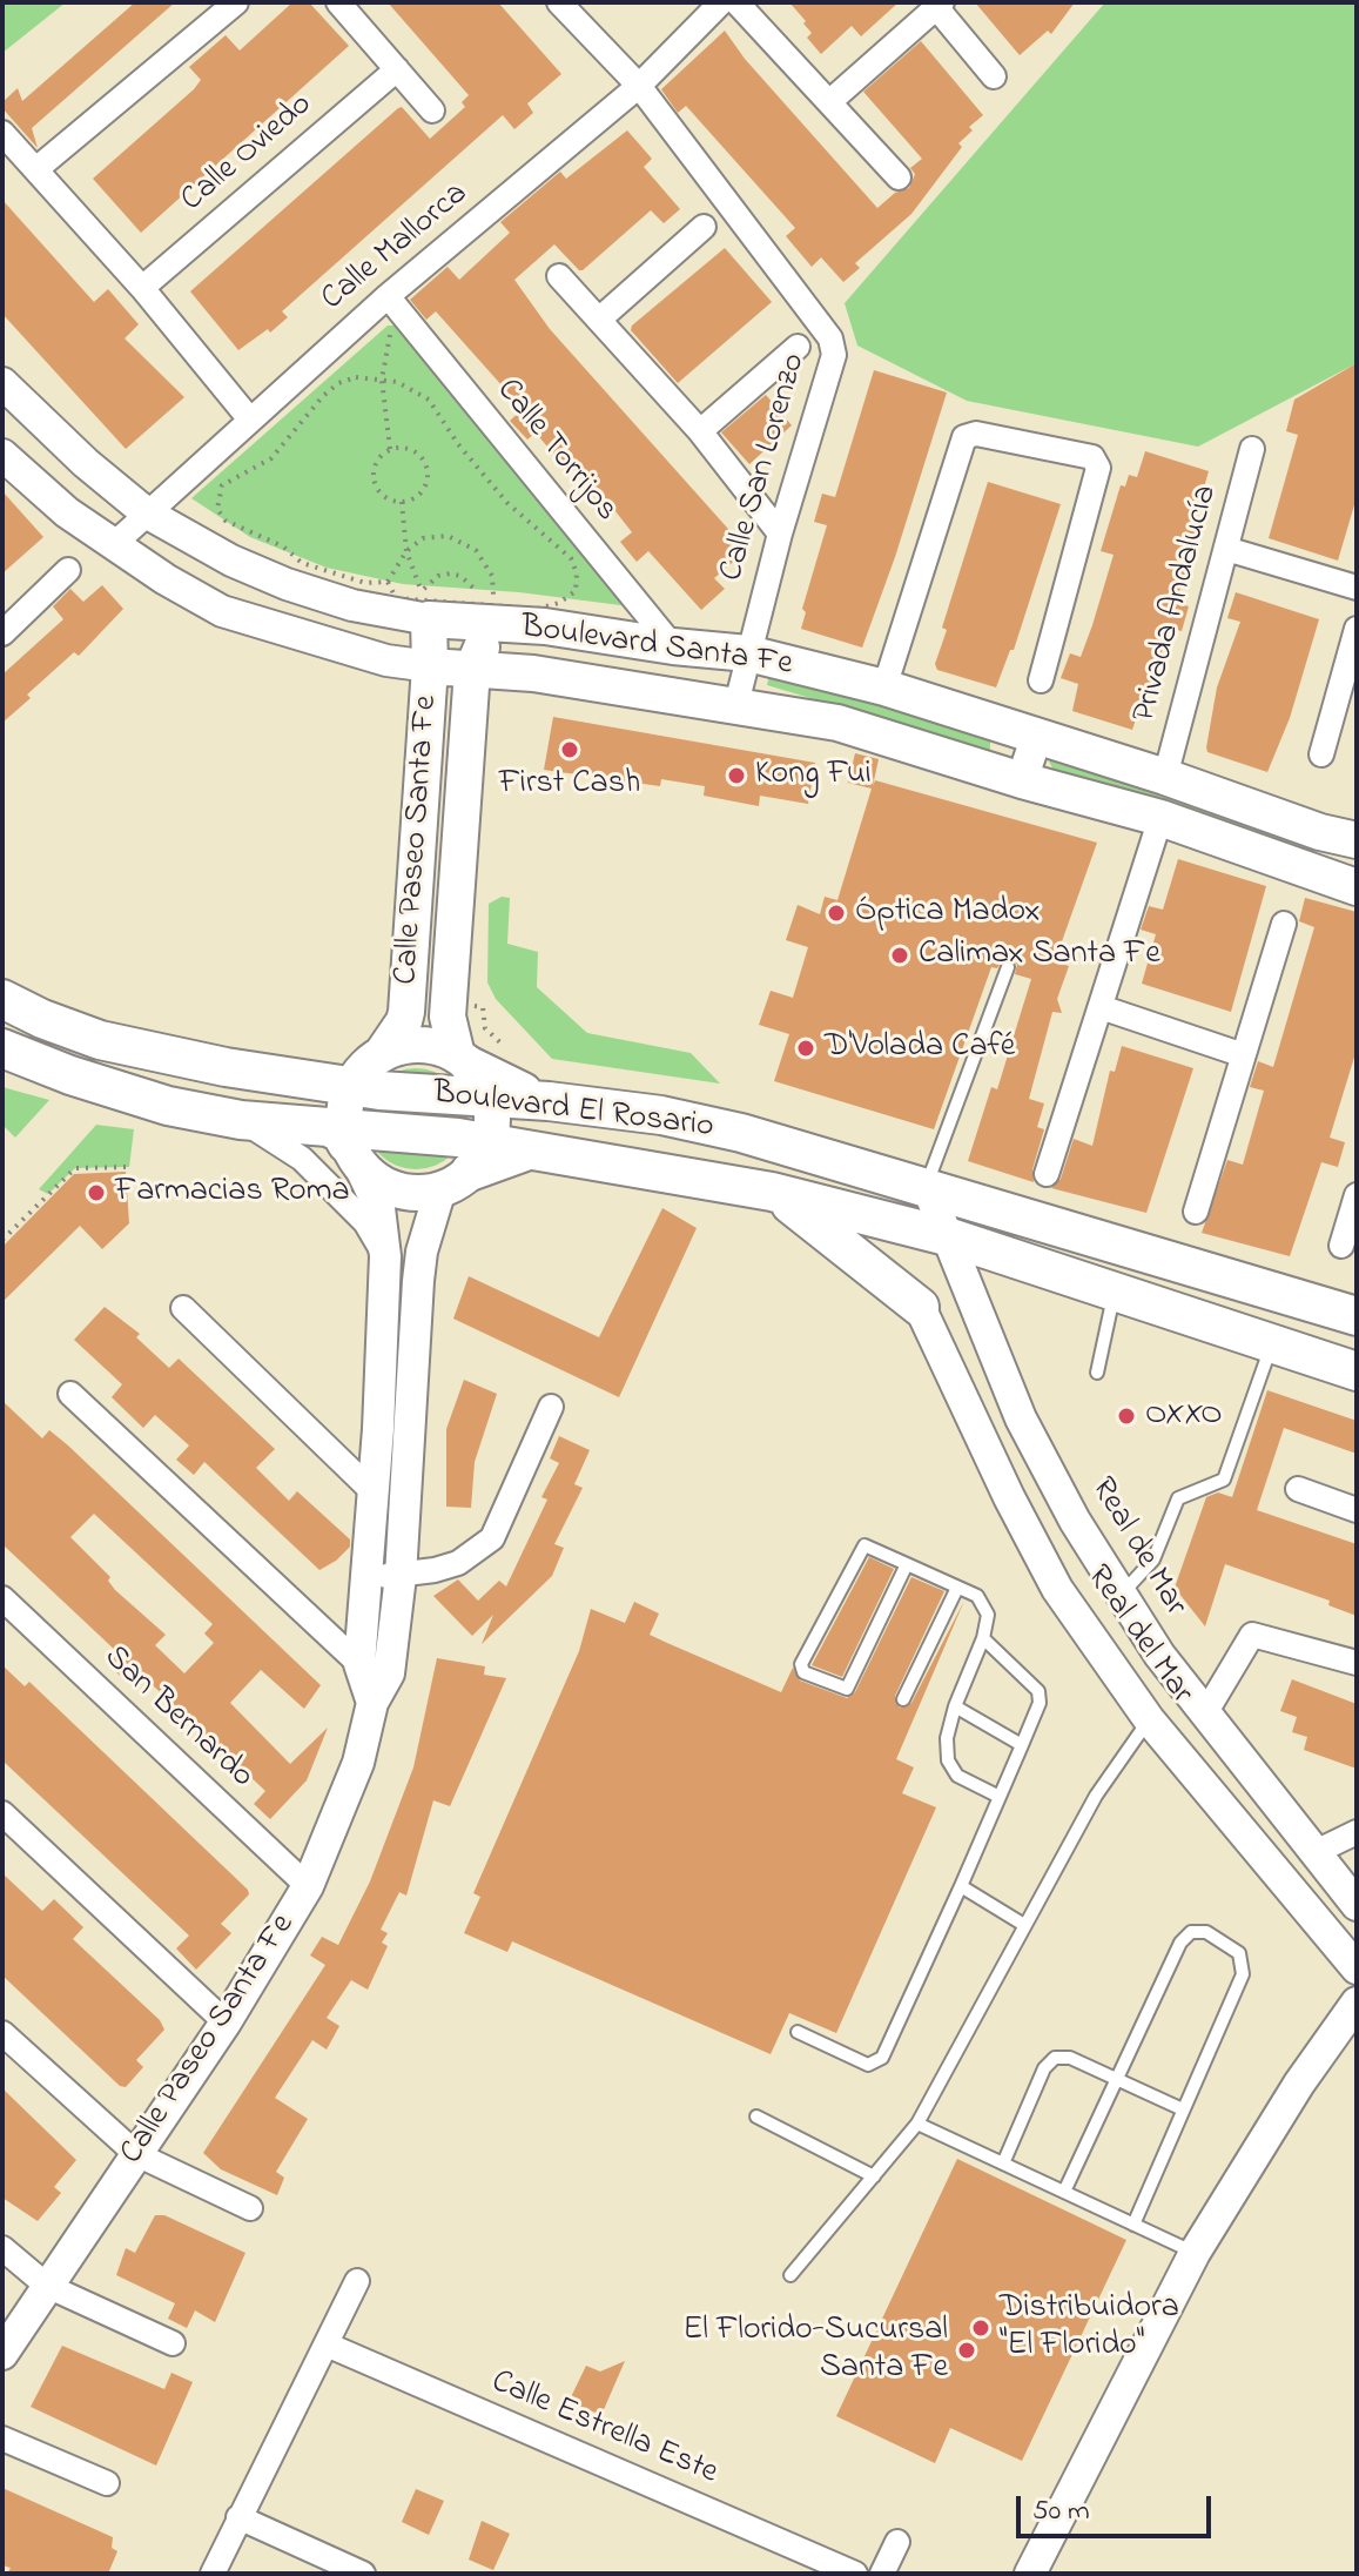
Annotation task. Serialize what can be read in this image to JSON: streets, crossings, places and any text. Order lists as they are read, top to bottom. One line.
{"streets":{"main road":["Boulevard Santa Fe","Calle Paseo Santa Fe","Boulevard El Rosario"],"street":["Calle Oviedo","Calle Mallorca","Calle Torrijos","Calle San Lorenzo","Privada Andalucía","Real de Mar","Real del Mar","San Bernardo","Calle Estrella Este"]},"crossings":[["Calle Mallorca","Calle Torrijos"],["Calle Mallorca","Calle San Lorenzo"],["Calle Mallorca","Boulevard Santa Fe"],["Calle Torrijos","Boulevard Santa Fe"],["Calle San Lorenzo","Boulevard Santa Fe"],["Privada Andalucía","Boulevard Santa Fe"],["Boulevard Santa Fe","Calle Paseo Santa Fe"],["Calle Paseo Santa Fe","Boulevard El Rosario"],["Calle Paseo Santa Fe","San Bernardo"],["Boulevard El Rosario","Real de Mar"]],"places":["First Cash","Kong Fui","Óptica Madox","Calimax Santa Fe","D'Volada Café","Farmacias Roma","OXXO","Distribuidora \"El Florido\"","El Florido-Sucursal Santa Fe"],"scale_bar":"50 m"}
